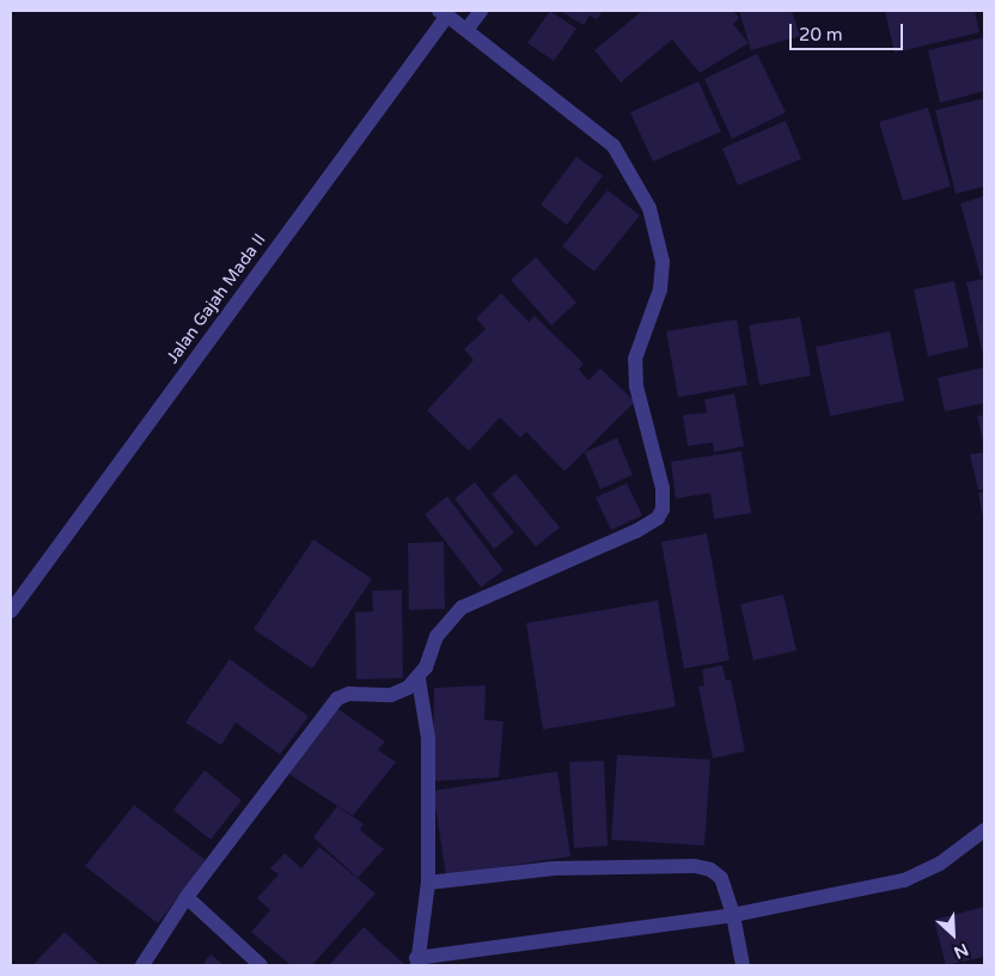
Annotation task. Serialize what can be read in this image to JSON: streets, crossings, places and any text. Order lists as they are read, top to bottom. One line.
{"streets":{"street":["Jalan Gajah Mada II"]},"scale_bar":"20 m","north":"bottom right"}
